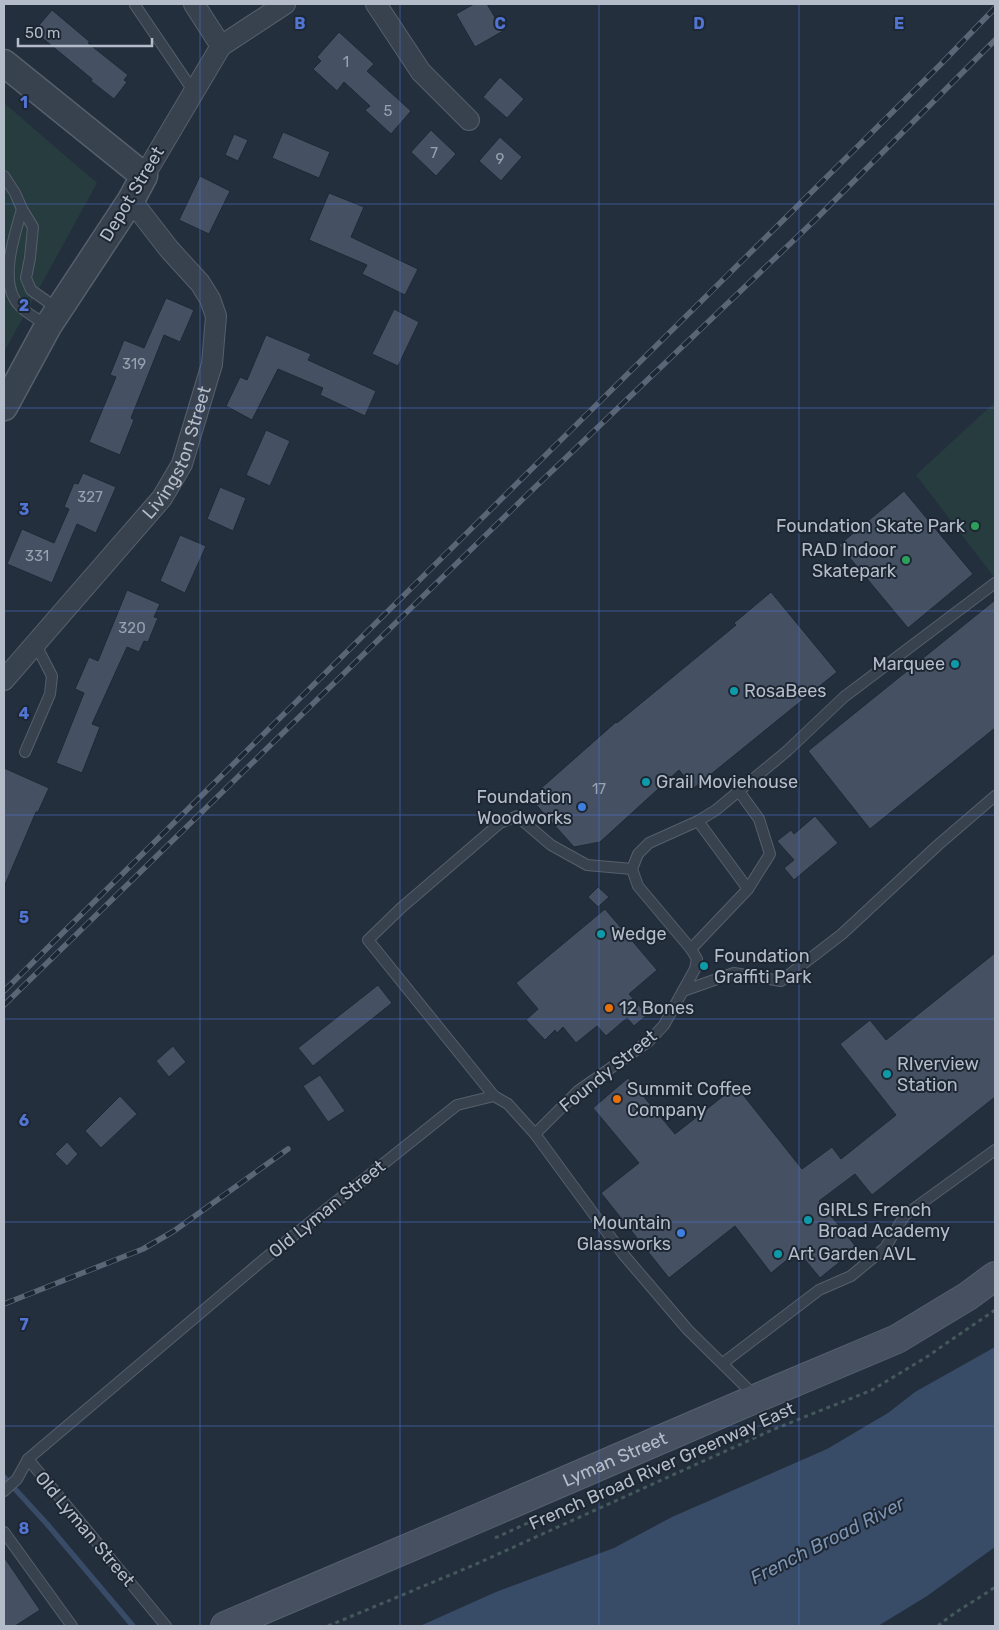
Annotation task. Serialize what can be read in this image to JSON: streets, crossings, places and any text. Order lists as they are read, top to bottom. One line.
{"streets":{"main road":["Lyman Street"],"street":["Depot Street","Livingston Street"],"lane":["Foundy Street","Old Lyman Street"],"path":["French Broad River Greenway East"]},"crossings":[["Depot Street","Livingston Street"]],"water":["French Broad River"],"places":["Foundation Skate Park","RAD Indoor Skatepark","Marquee","RosaBees","Grail Moviehouse","Foundation Woodworks","Wedge","Foundation Graffiti Park","12 Bones","RIverview Station","Summit Coffee Company","GIRLS French Broad Academy","Mountain Glassworks","Art Garden AVL"],"house_numbers":["1","5","7","9","319","327","331","320","17"],"scale_bar":"50 m","grid":{"columns":["B","C","D","E"],"rows":["1","2","3","4","5","6","7","8"]}}
